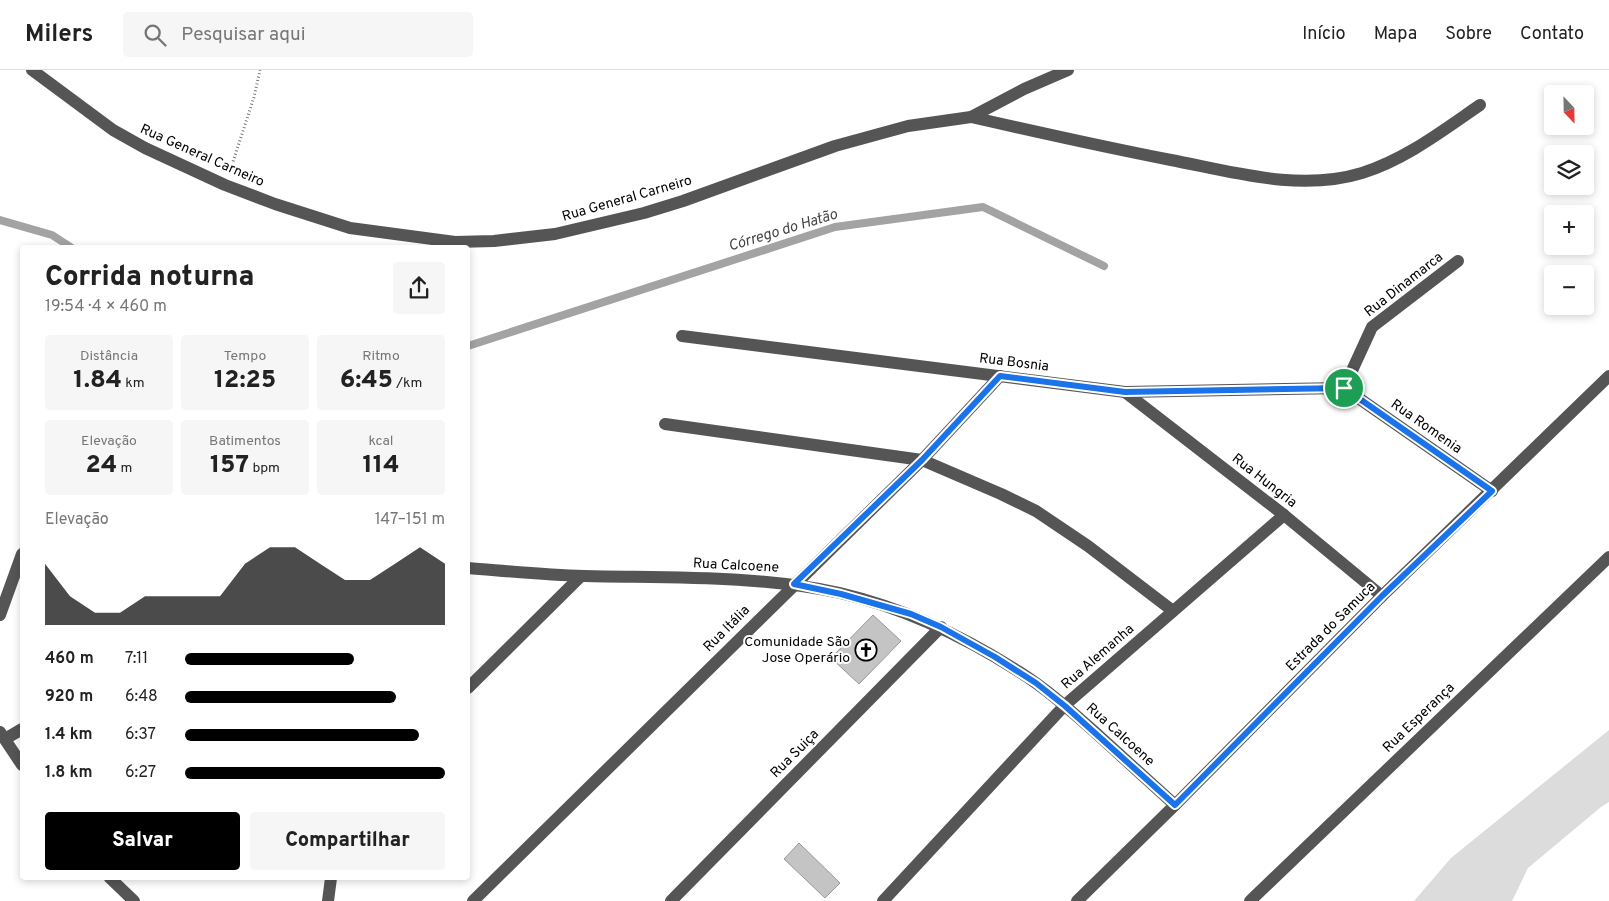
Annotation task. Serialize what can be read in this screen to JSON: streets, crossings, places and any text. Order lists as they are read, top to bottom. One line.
{"streets":{"street":["Rua General Carneiro","Rua Dinamarca","Rua Bosnia","Rua Romenia","Rua Hungria","Rua Calcoene","Estrada do Samuca","Rua Itália","Rua Alemanha","Rua Esperança","Rua Suiça"]},"crossings":[["Rua Dinamarca","Rua Bosnia"],["Rua Dinamarca","Rua Romenia"],["Rua Bosnia","Rua Romenia"],["Rua Bosnia","Rua Hungria"],["Rua Bosnia","Rua Itália"],["Rua Romenia","Estrada do Samuca"],["Rua Hungria","Estrada do Samuca"],["Rua Hungria","Rua Alemanha"],["Rua Calcoene","Estrada do Samuca"],["Rua Calcoene","Rua Itália"],["Rua Calcoene","Rua Alemanha"],["Rua Calcoene","Rua Suiça"]],"water":["Córrego do Hatão"],"places":{"church":["Comunidade São Jose Operário"]},"north":"bottom","page":{"header":"Milers","search":"Pesquisar aqui","nav":["Início","Mapa","Sobre","Contato"],"map_buttons":["+","−"],"heading":["Corrida noturna","19:54 · 4 × 460 m"],"stats":[["Distância","1.84 km"],["Tempo","12:25"],["Ritmo","6:45 /km"],["Elevação","24 m"],["Batimentos","157 bpm"],["kcal","114"]],"chart":["Elevação","147–151 m"],"list":[{"name":"460 m","note":"7:11"},{"name":"920 m","note":"6:48"},{"name":"1.4 km","note":"6:37"},{"name":"1.8 km","note":"6:27"}],"buttons":["Salvar","Compartilhar"]}}
